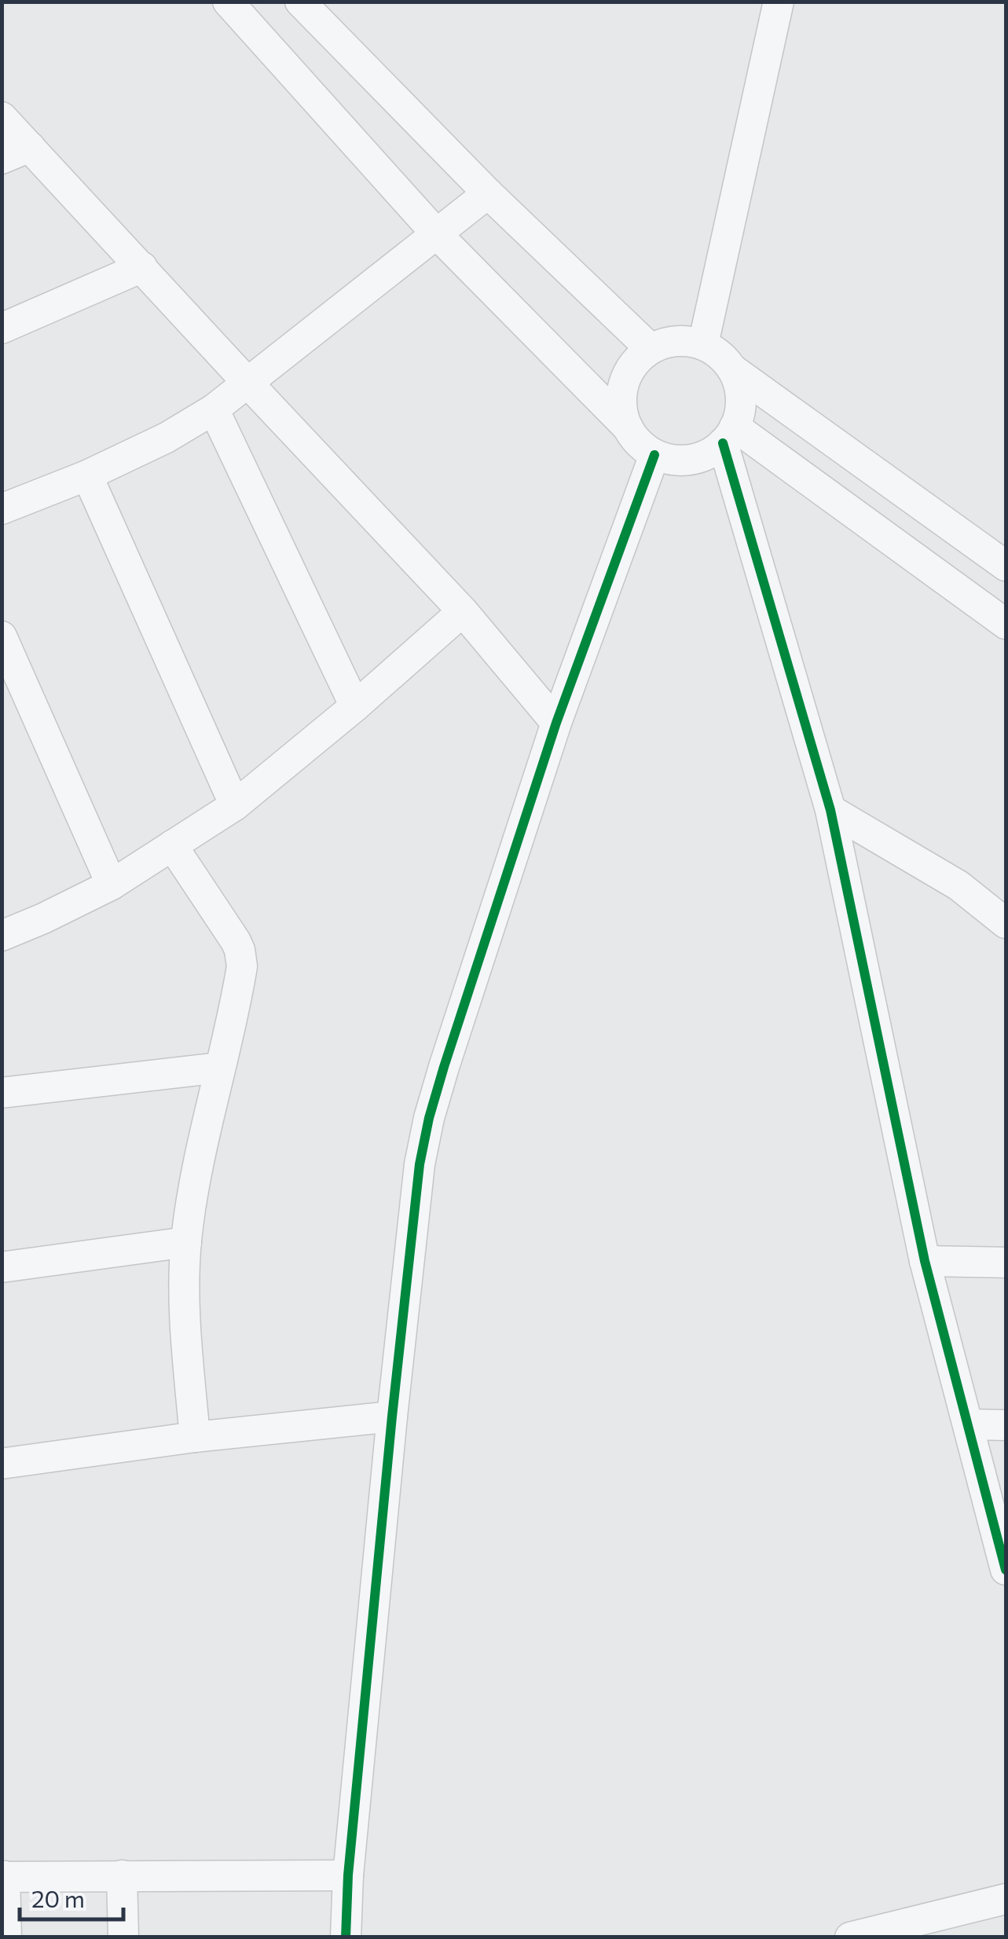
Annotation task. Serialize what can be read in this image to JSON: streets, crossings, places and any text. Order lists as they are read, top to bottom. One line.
{"scale_bar":"20 m"}
